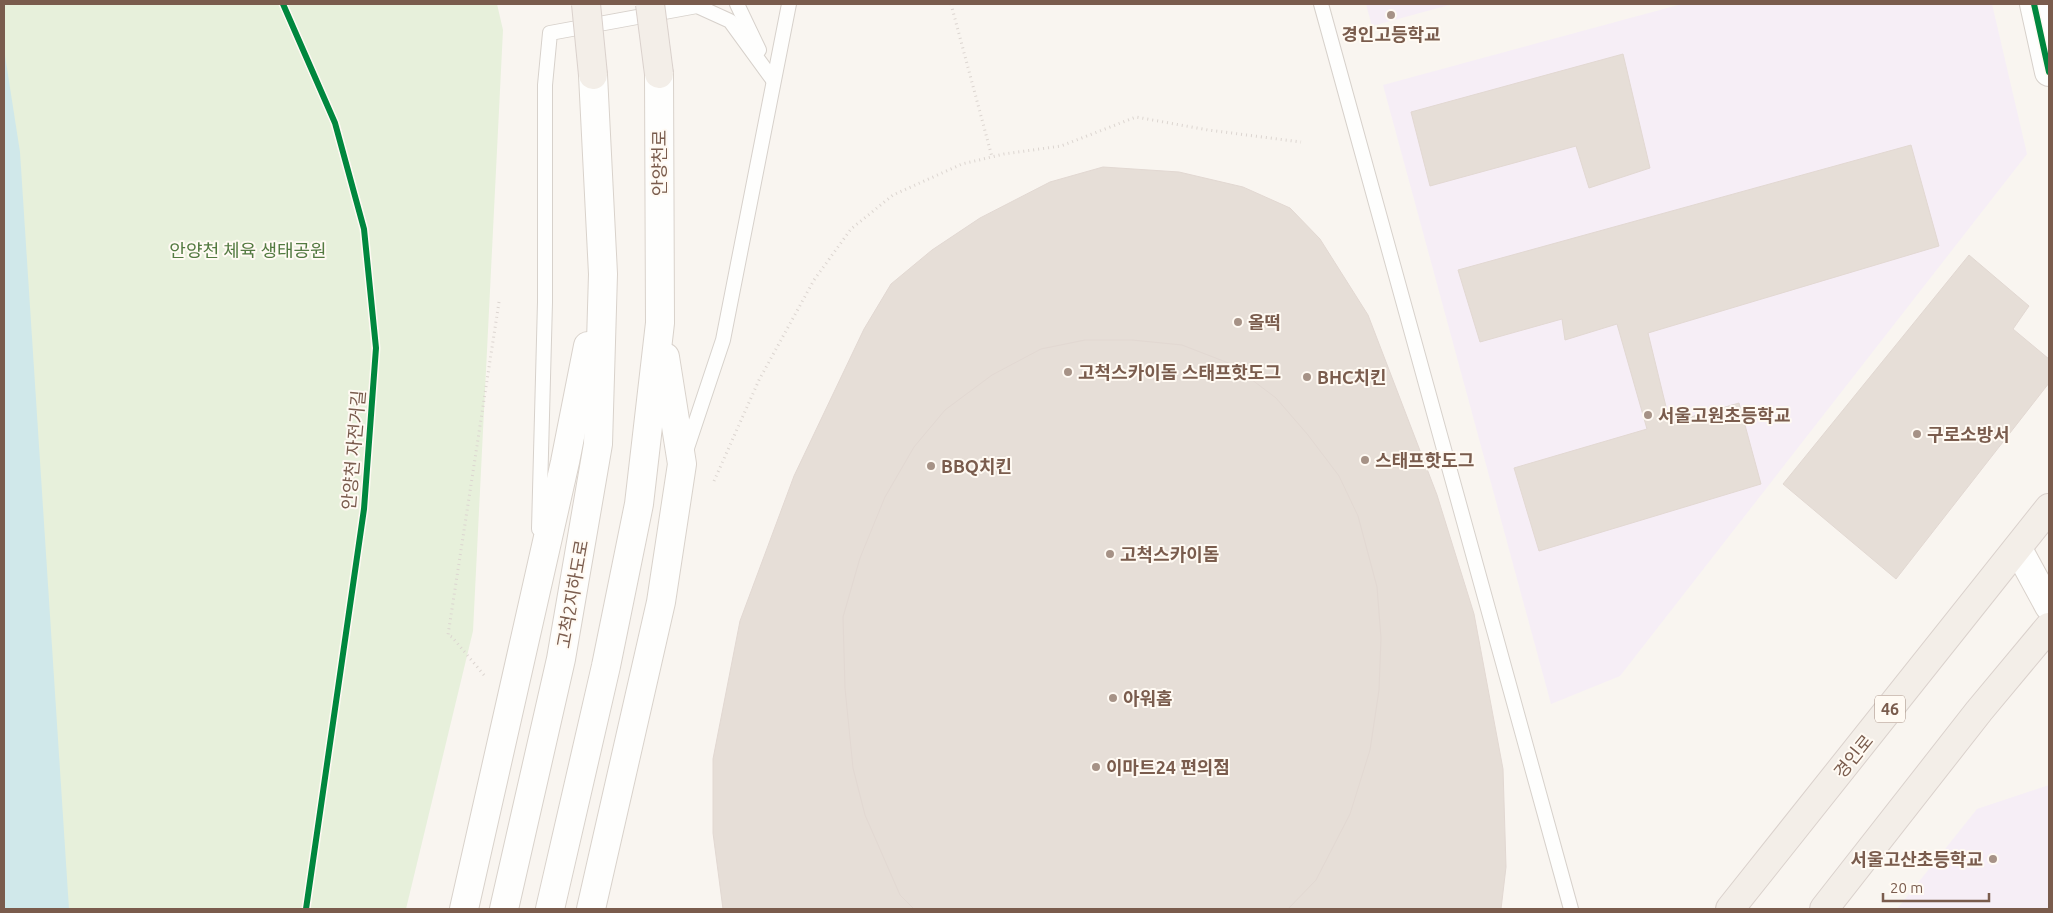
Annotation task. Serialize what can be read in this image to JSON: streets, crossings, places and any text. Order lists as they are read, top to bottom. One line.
{"streets":{"main road":["안양천로","고척2지하도로","46","경인로"],"cycle path":["안양천 자전거길"]},"parks":["안양천 체육 생태공원"],"places":["경인고등학교","올떡","고척스카이돔 스태프핫도그","BHC치킨","서울고원초등학교","구로소방서","스태프핫도그","BBQ치킨","고척스카이돔","아워홈","이마트24 편의점","서울고산초등학교"],"scale_bar":"20 m"}
